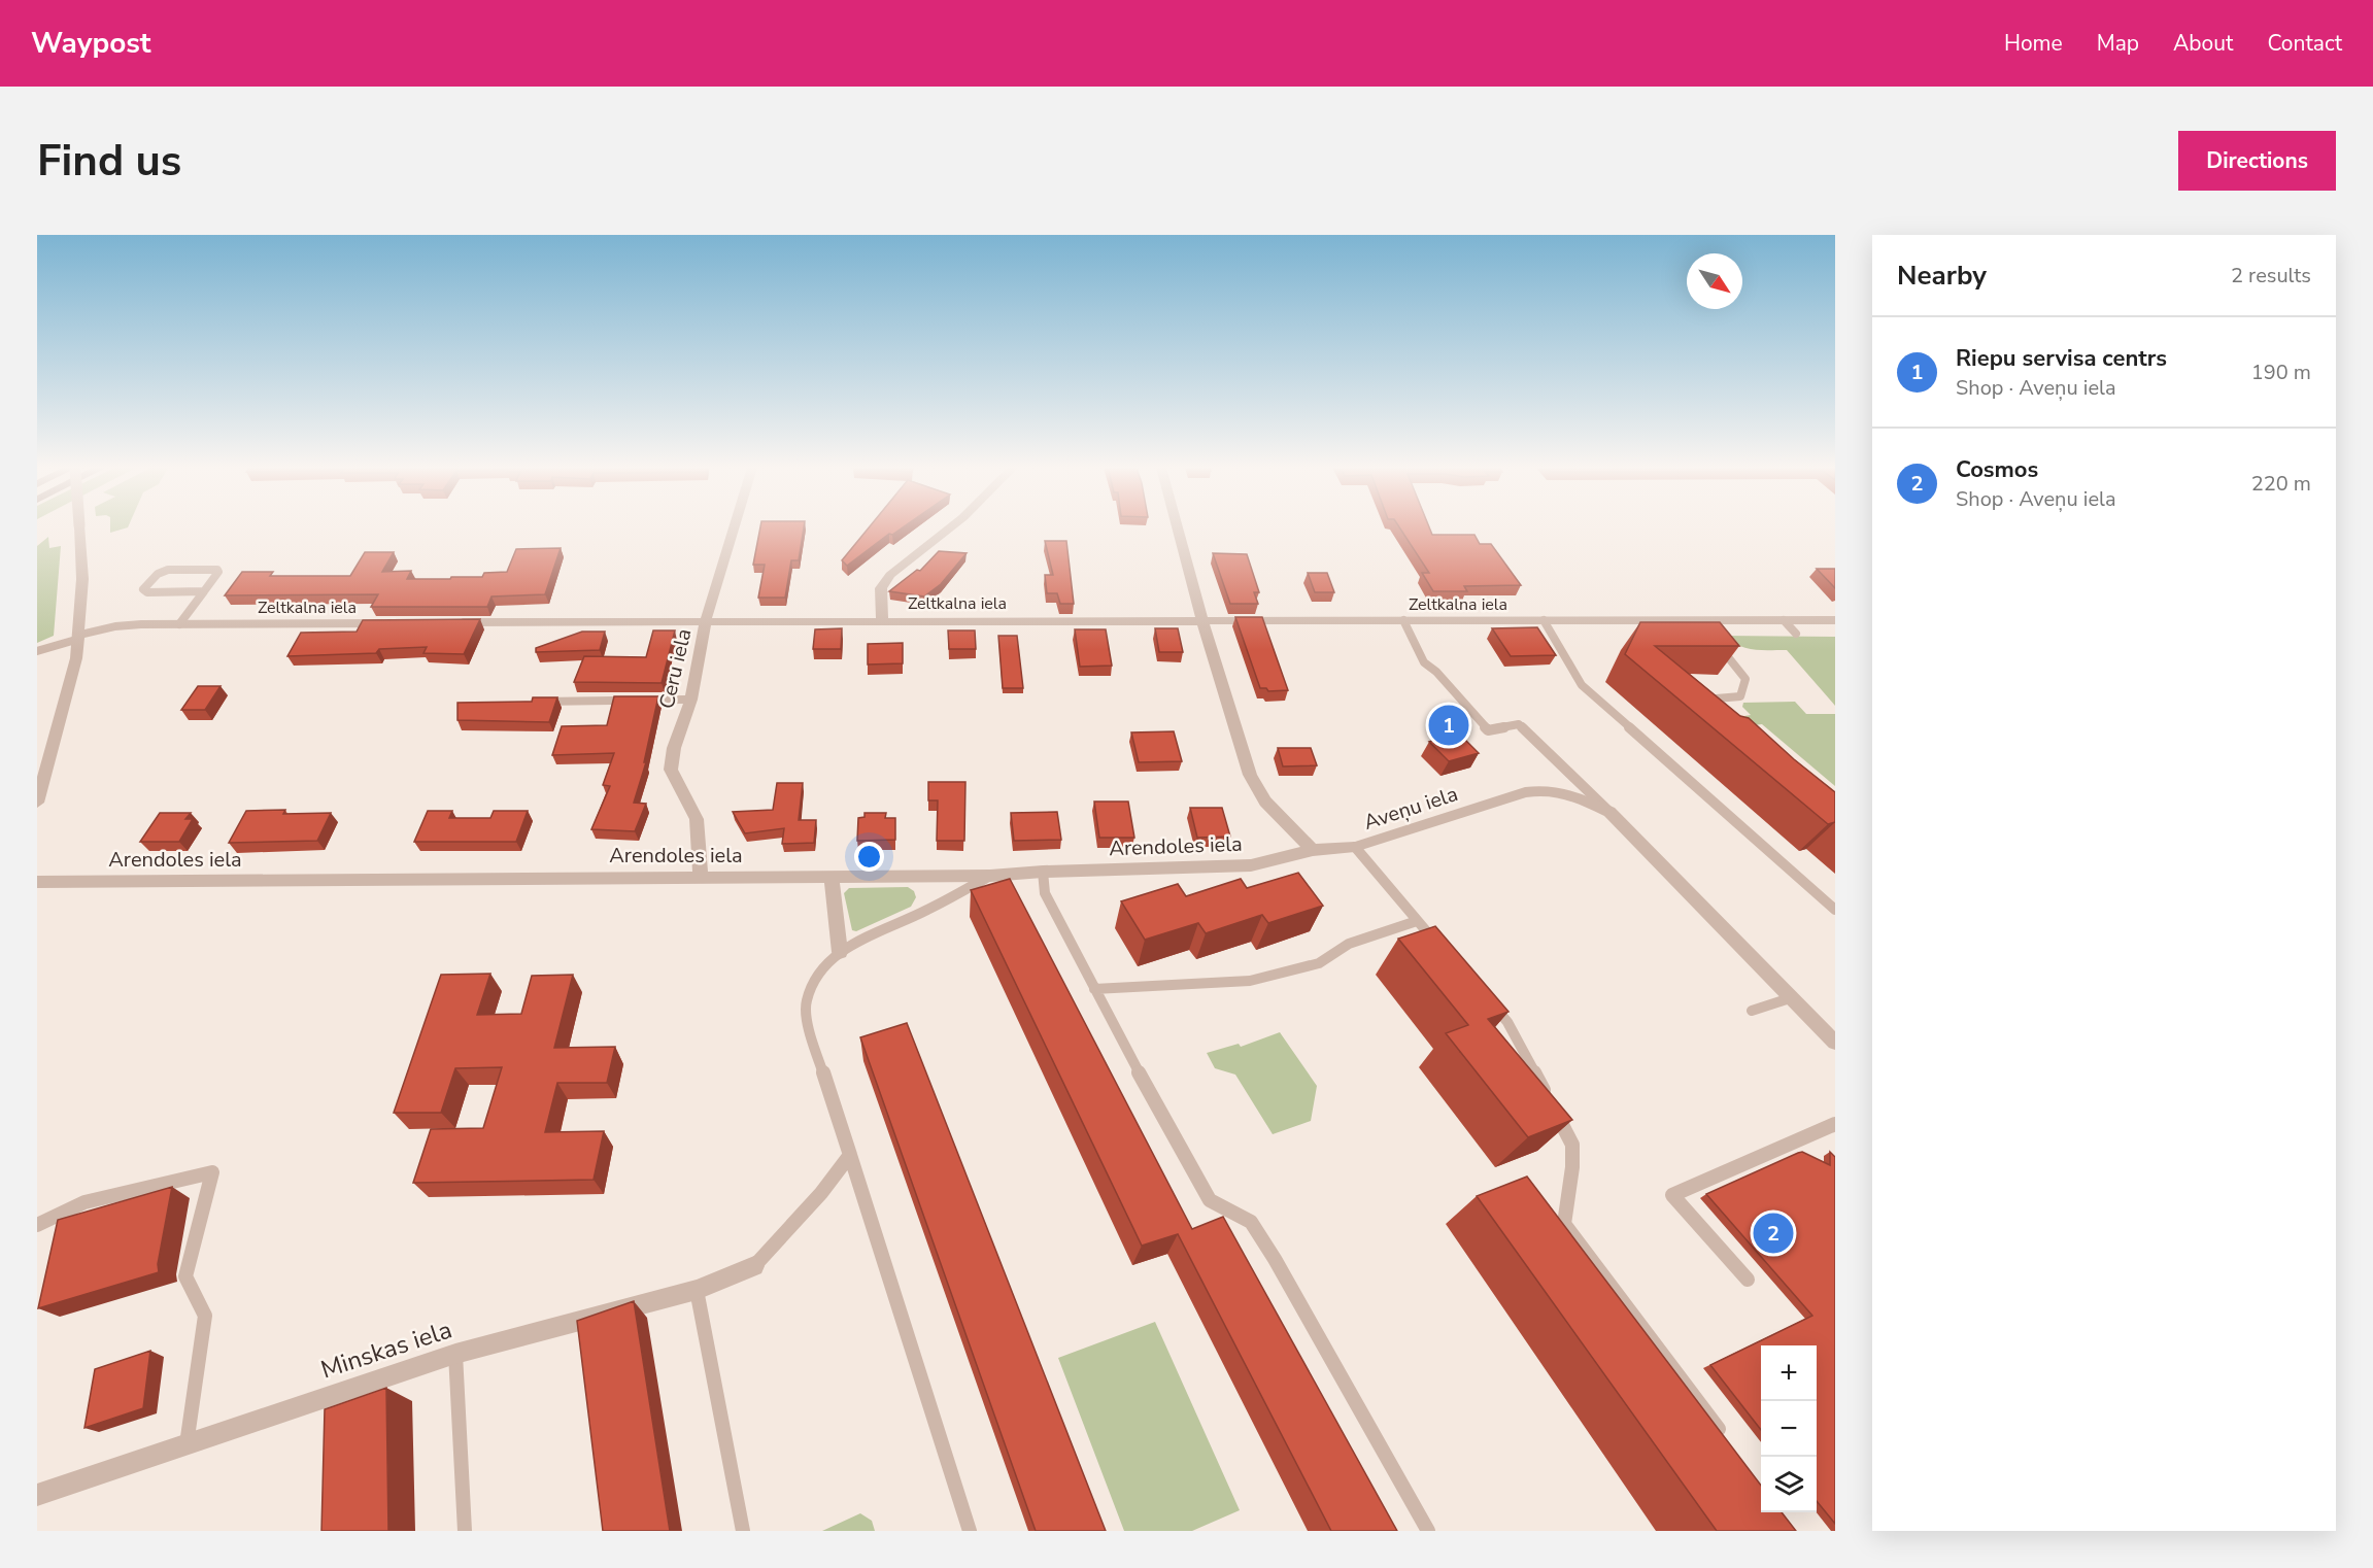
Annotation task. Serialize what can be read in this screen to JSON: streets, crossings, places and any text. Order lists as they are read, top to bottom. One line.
{"streets":{"street":["Zeltkalna iela","Ceru iela","Aveņu iela","Arendoles iela","Minskas iela"]},"crossings":[["Zeltkalna iela","Ceru iela"],["Ceru iela","Arendoles iela"],["Aveņu iela","Arendoles iela"]],"north":"bottom right","page":{"header":"Waypost","nav":["Home","Map","About","Contact"],"buttons":"Directions","title":"Find us","heading":["Nearby","2 results"],"list":[{"mark":"1","name":"Riepu servisa centrs","note":"Shop · Aveņu iela","value":"190 m"},{"mark":"2","name":"Cosmos","note":"Shop · Aveņu iela","value":"220 m"}],"pins":["1","2"],"map_buttons":["+","−"]}}
